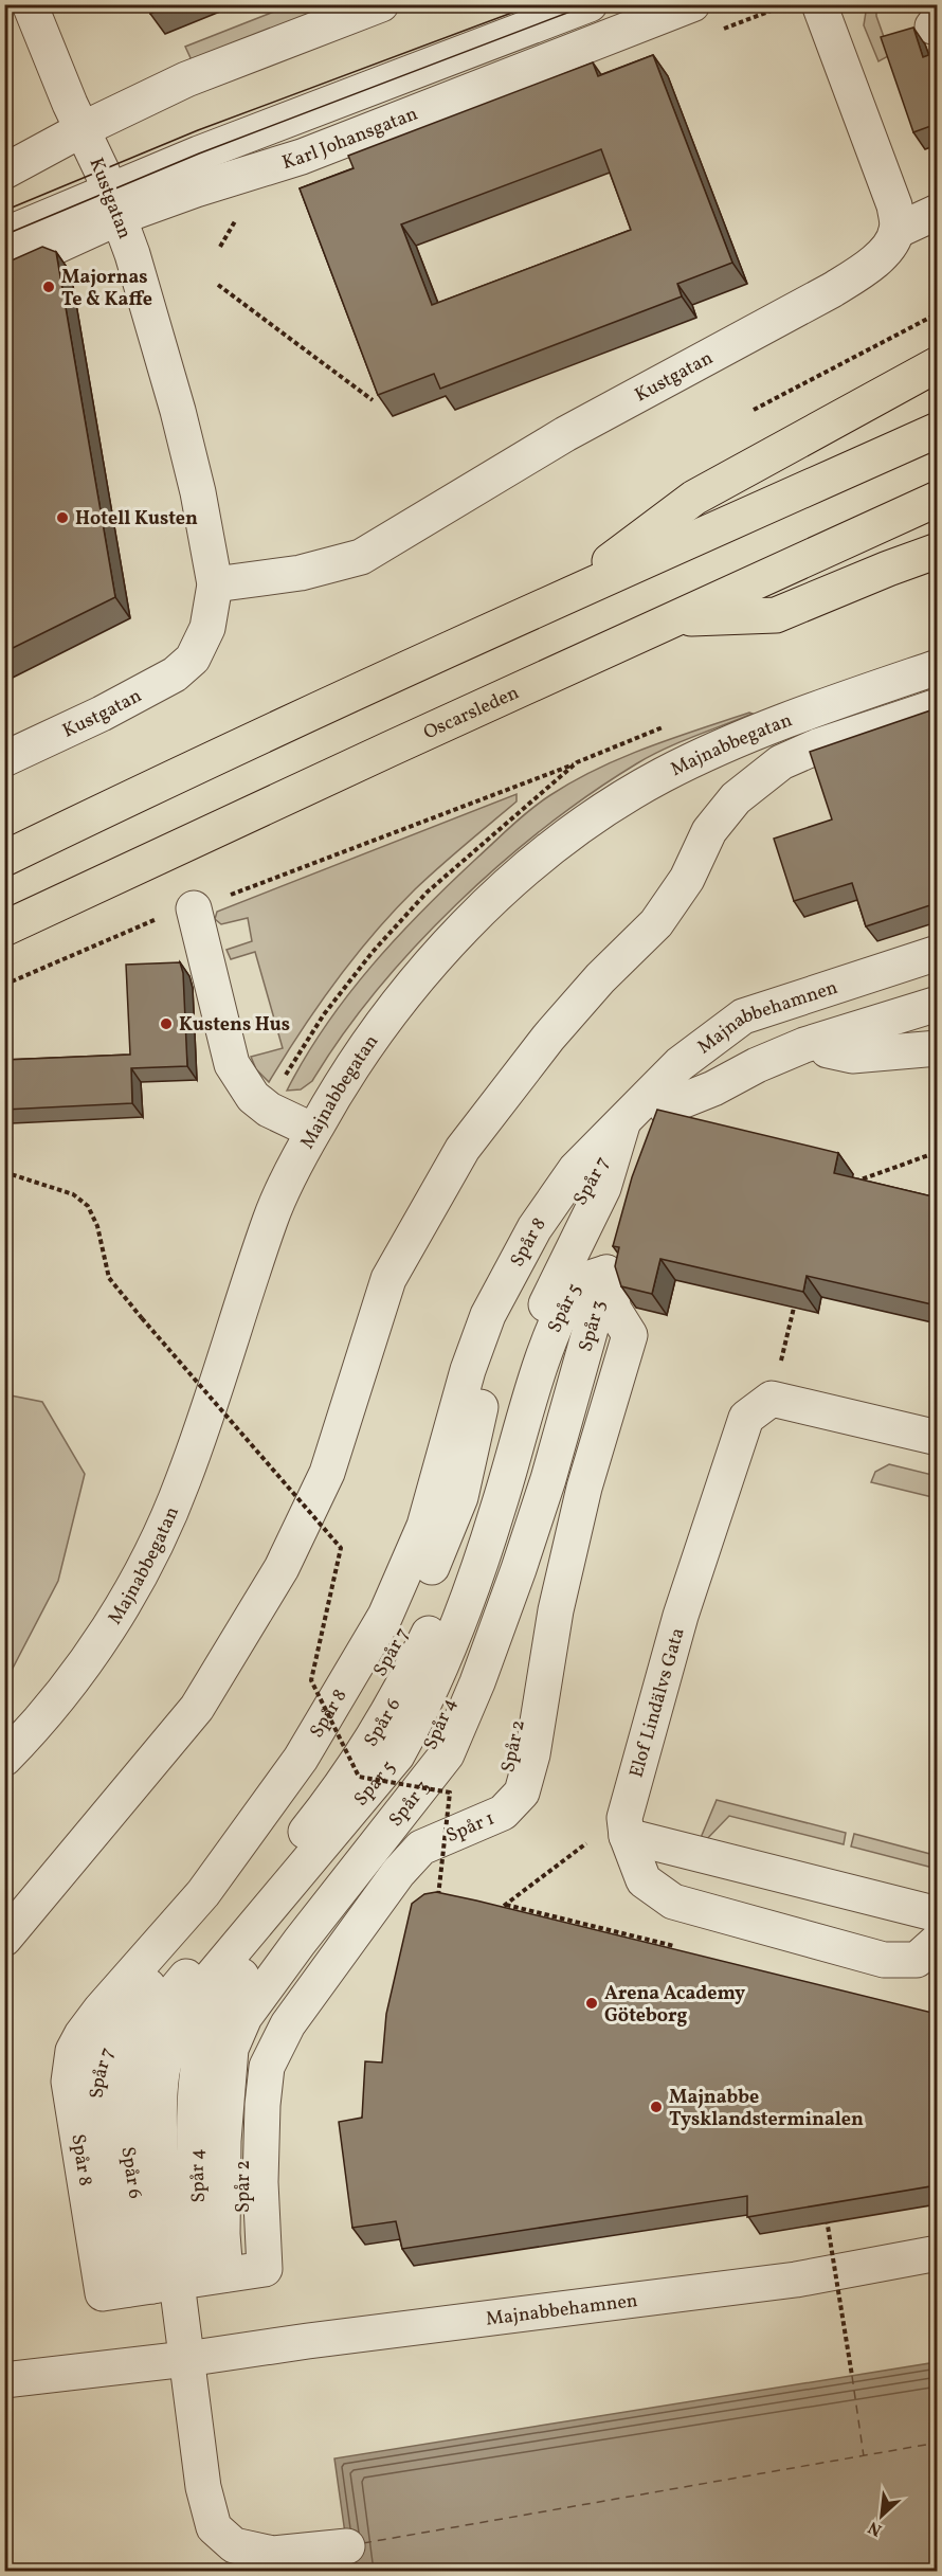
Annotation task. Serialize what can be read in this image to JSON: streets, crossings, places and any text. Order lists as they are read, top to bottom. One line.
{"streets":{"highway":["Oscarsleden"],"street":["Karl Johansgatan","Kustgatan","Majnabbegatan","Majnabbehamnen","Spår 8","Elof Lindälvs Gata","Spår 6","Spår 4","Spår 2"]},"crossings":[["Karl Johansgatan","Kustgatan"],["Majnabbehamnen","Spår 8"],["Majnabbehamnen","Spår 6"],["Majnabbehamnen","Spår 4"],["Majnabbehamnen","Spår 2"],["Spår 8","Spår 6"],["Spår 8","Spår 4"],["Spår 8","Spår 2"],["Spår 6","Spår 4"],["Spår 6","Spår 2"],["Spår 4","Spår 2"]],"places":["Majornas Te & Kaffe","Hotell Kusten","Kustens Hus","Arena Academy Göteborg","Majnabbe Tysklandsterminalen"],"north":"bottom left"}
